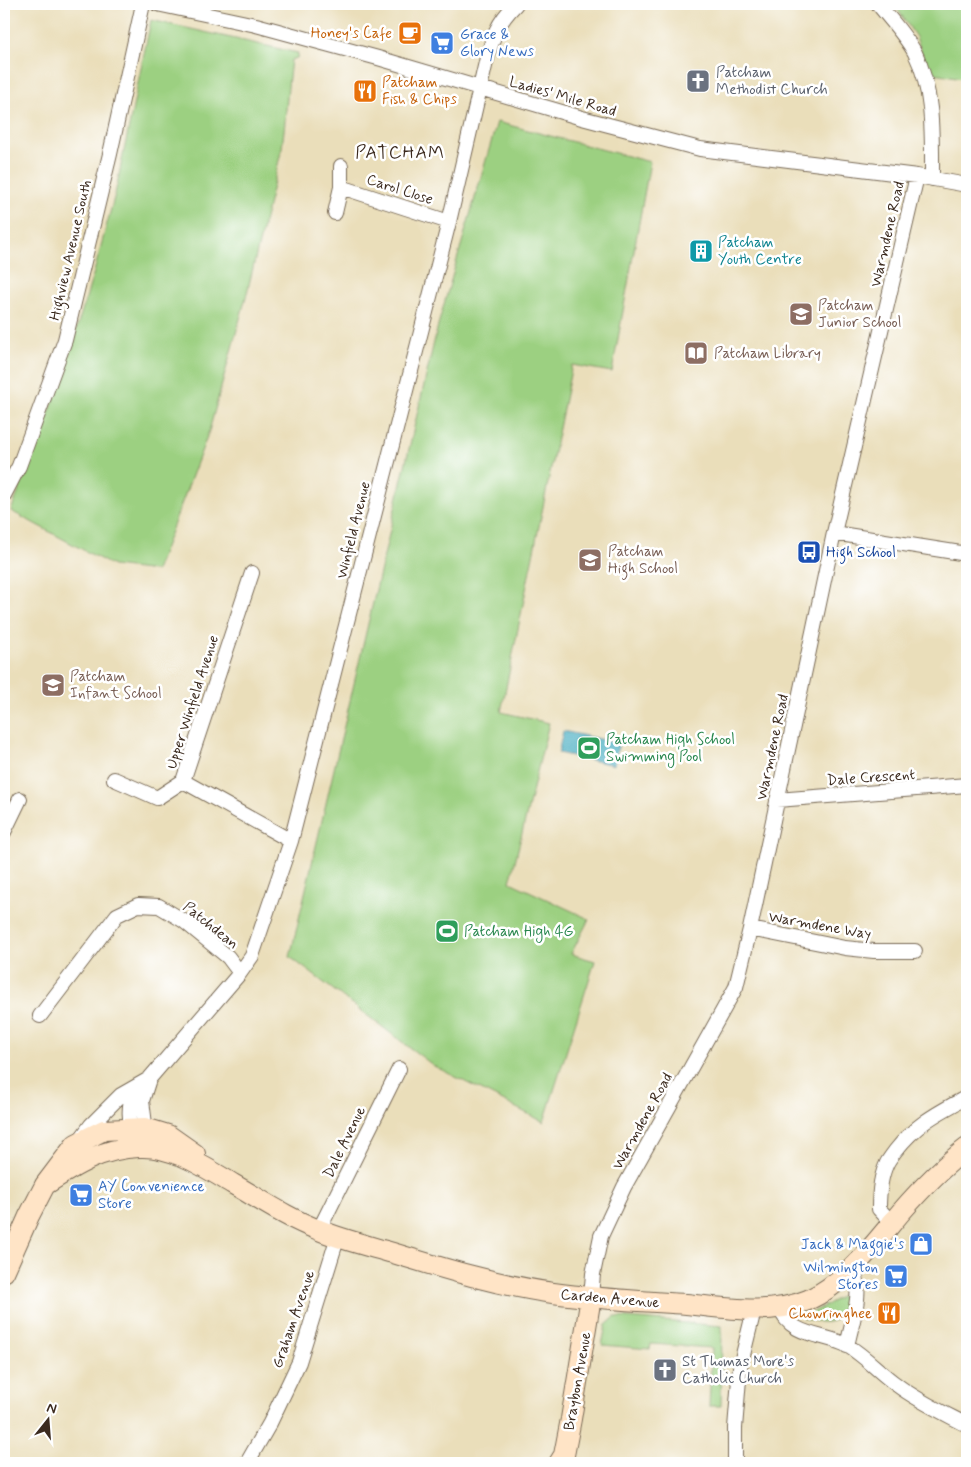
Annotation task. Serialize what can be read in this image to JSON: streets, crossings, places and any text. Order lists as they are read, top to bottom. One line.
{"streets":{"street":["Ladies' Mile Road","Carol Close","Warmdene Road","Highview Avenue South","Winfield Avenue","Upper Winfield Avenue","Dale Crescent","Patchdean","Warmdene Way","Dale Avenue","Carden Avenue","Graham Avenue","Braybon Avenue"]},"crossings":[["Ladies' Mile Road","Warmdene Road"],["Ladies' Mile Road","Winfield Avenue"],["Carol Close","Winfield Avenue"],["Warmdene Road","Dale Crescent"],["Warmdene Road","Warmdene Way"],["Warmdene Road","Carden Avenue"],["Warmdene Road","Braybon Avenue"],["Winfield Avenue","Upper Winfield Avenue"],["Winfield Avenue","Patchdean"],["Dale Avenue","Carden Avenue"],["Dale Avenue","Graham Avenue"],["Carden Avenue","Graham Avenue"],["Carden Avenue","Braybon Avenue"]],"districts":["PATCHAM"],"places":{"cafe":["Honey's Cafe"],"supermarket":["Grace & Glory News","AY Convenience Store","Wilmington Stores"],"church":["Patcham Methodist Church","St Thomas More's Catholic Church"],"restaurant":["Patcham Fish & Chips","Chowringhee"],"building":["Patcham Youth Centre"],"school or university":["Patcham Junior School","Patcham High School","Patcham Infant School"],"library":["Patcham Library"],"bus stop":["High School"],"sports":["Patcham High School Swimming Pool","Patcham High 4G"],"shop":["Jack & Maggie's"]},"north":"top"}
